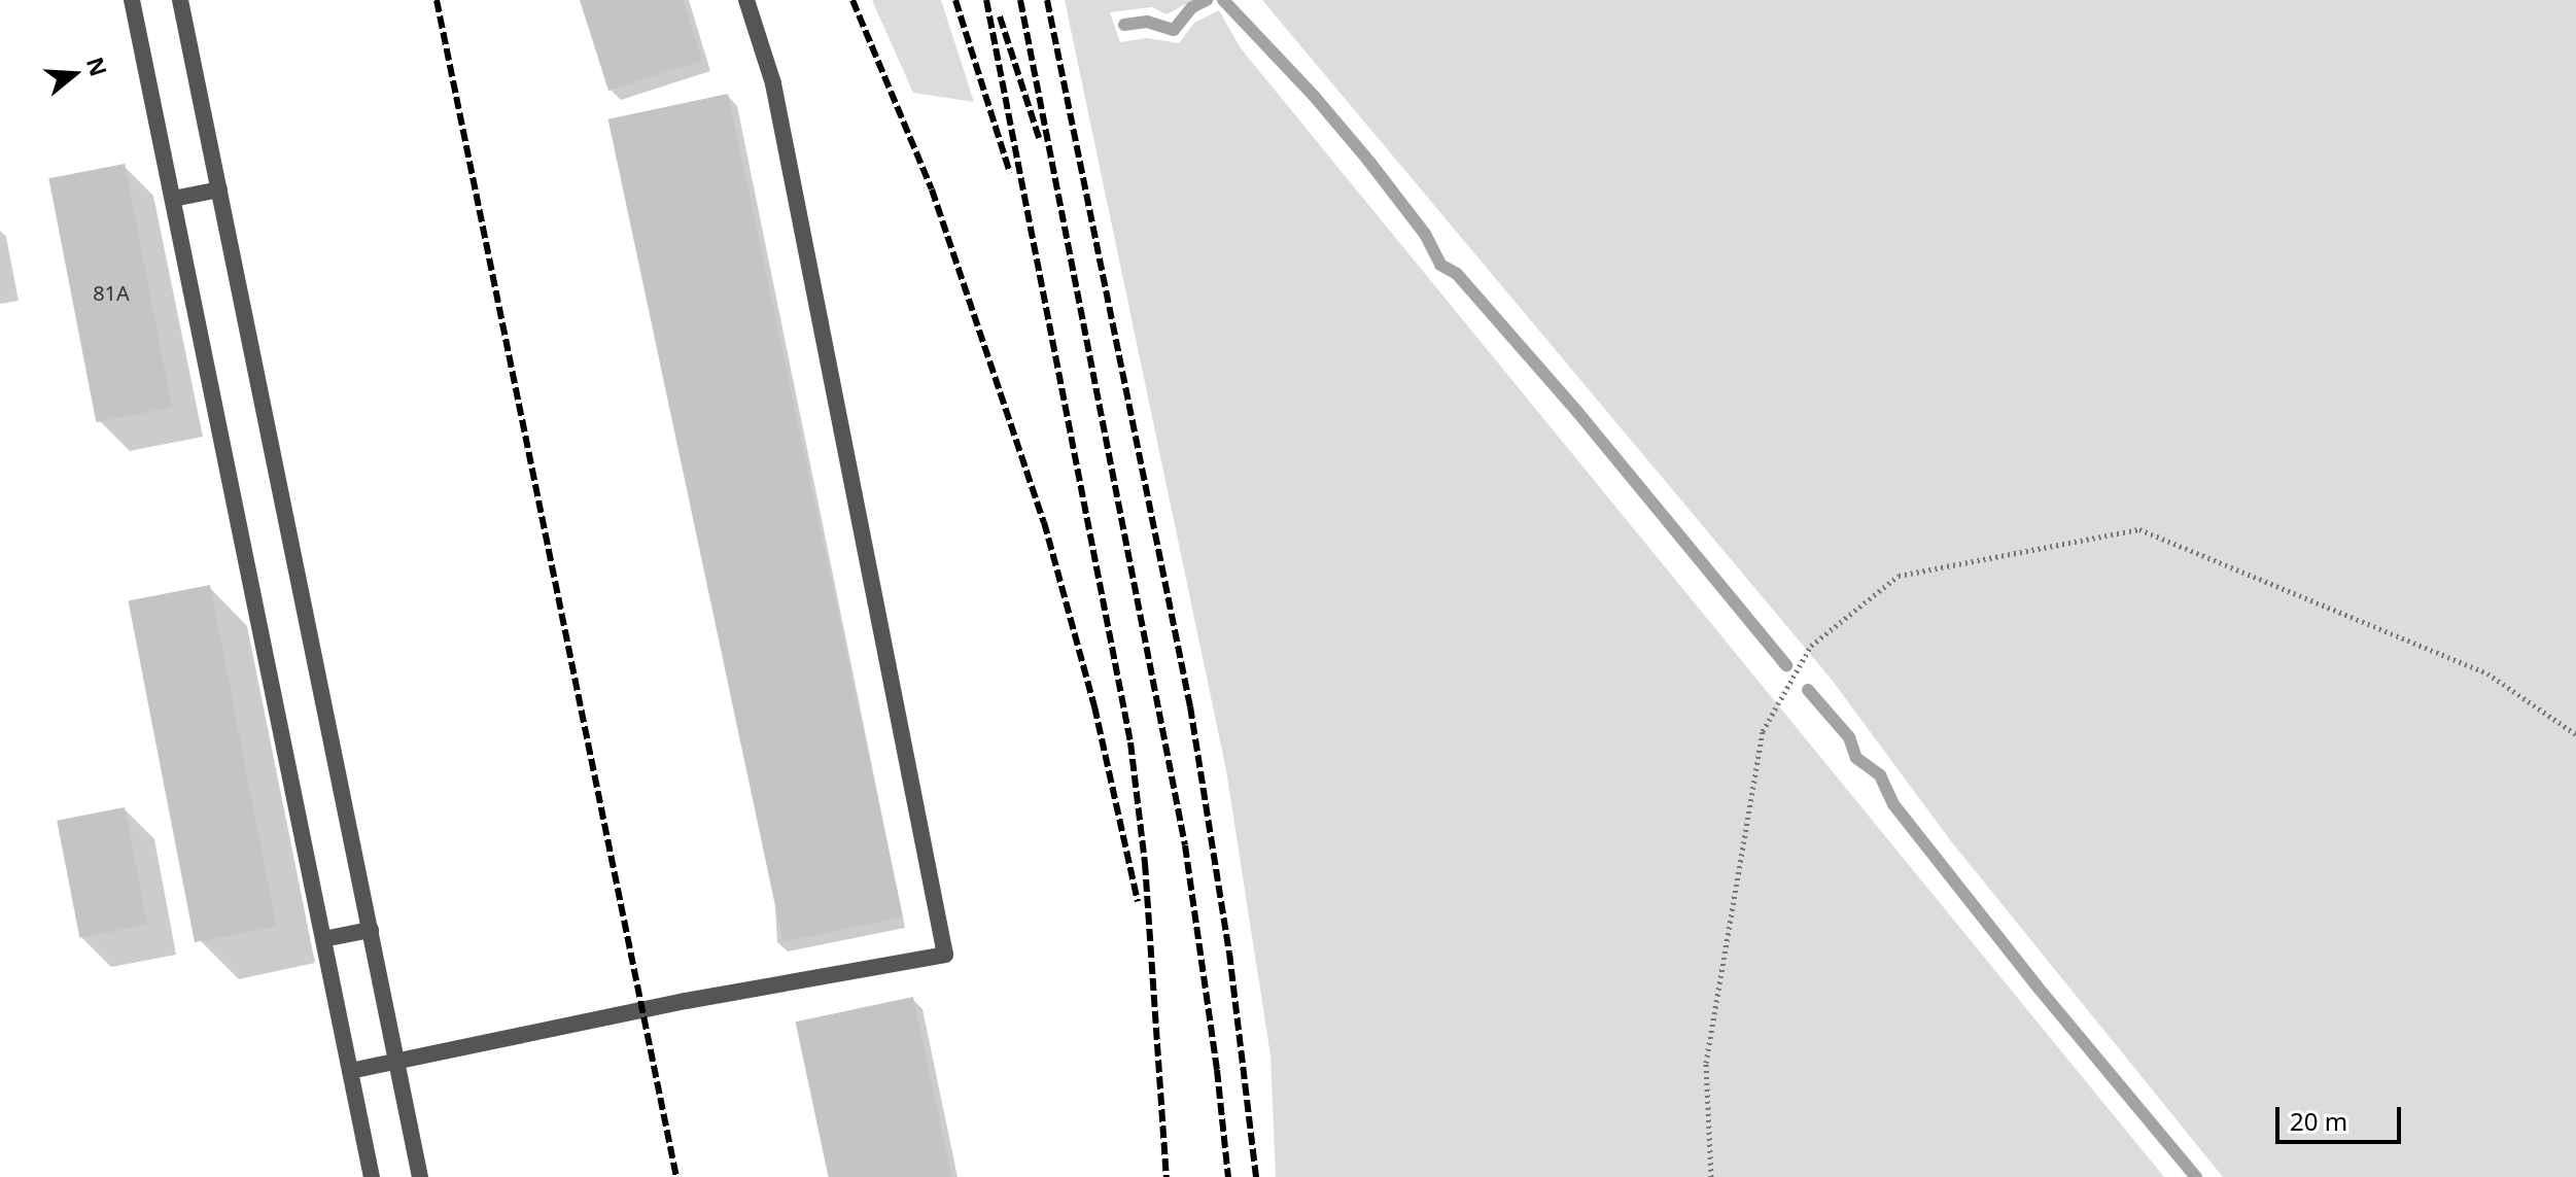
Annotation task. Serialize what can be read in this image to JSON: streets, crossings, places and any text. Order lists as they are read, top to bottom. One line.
{"house_numbers":["81A"],"scale_bar":"20 m","north":"right"}
